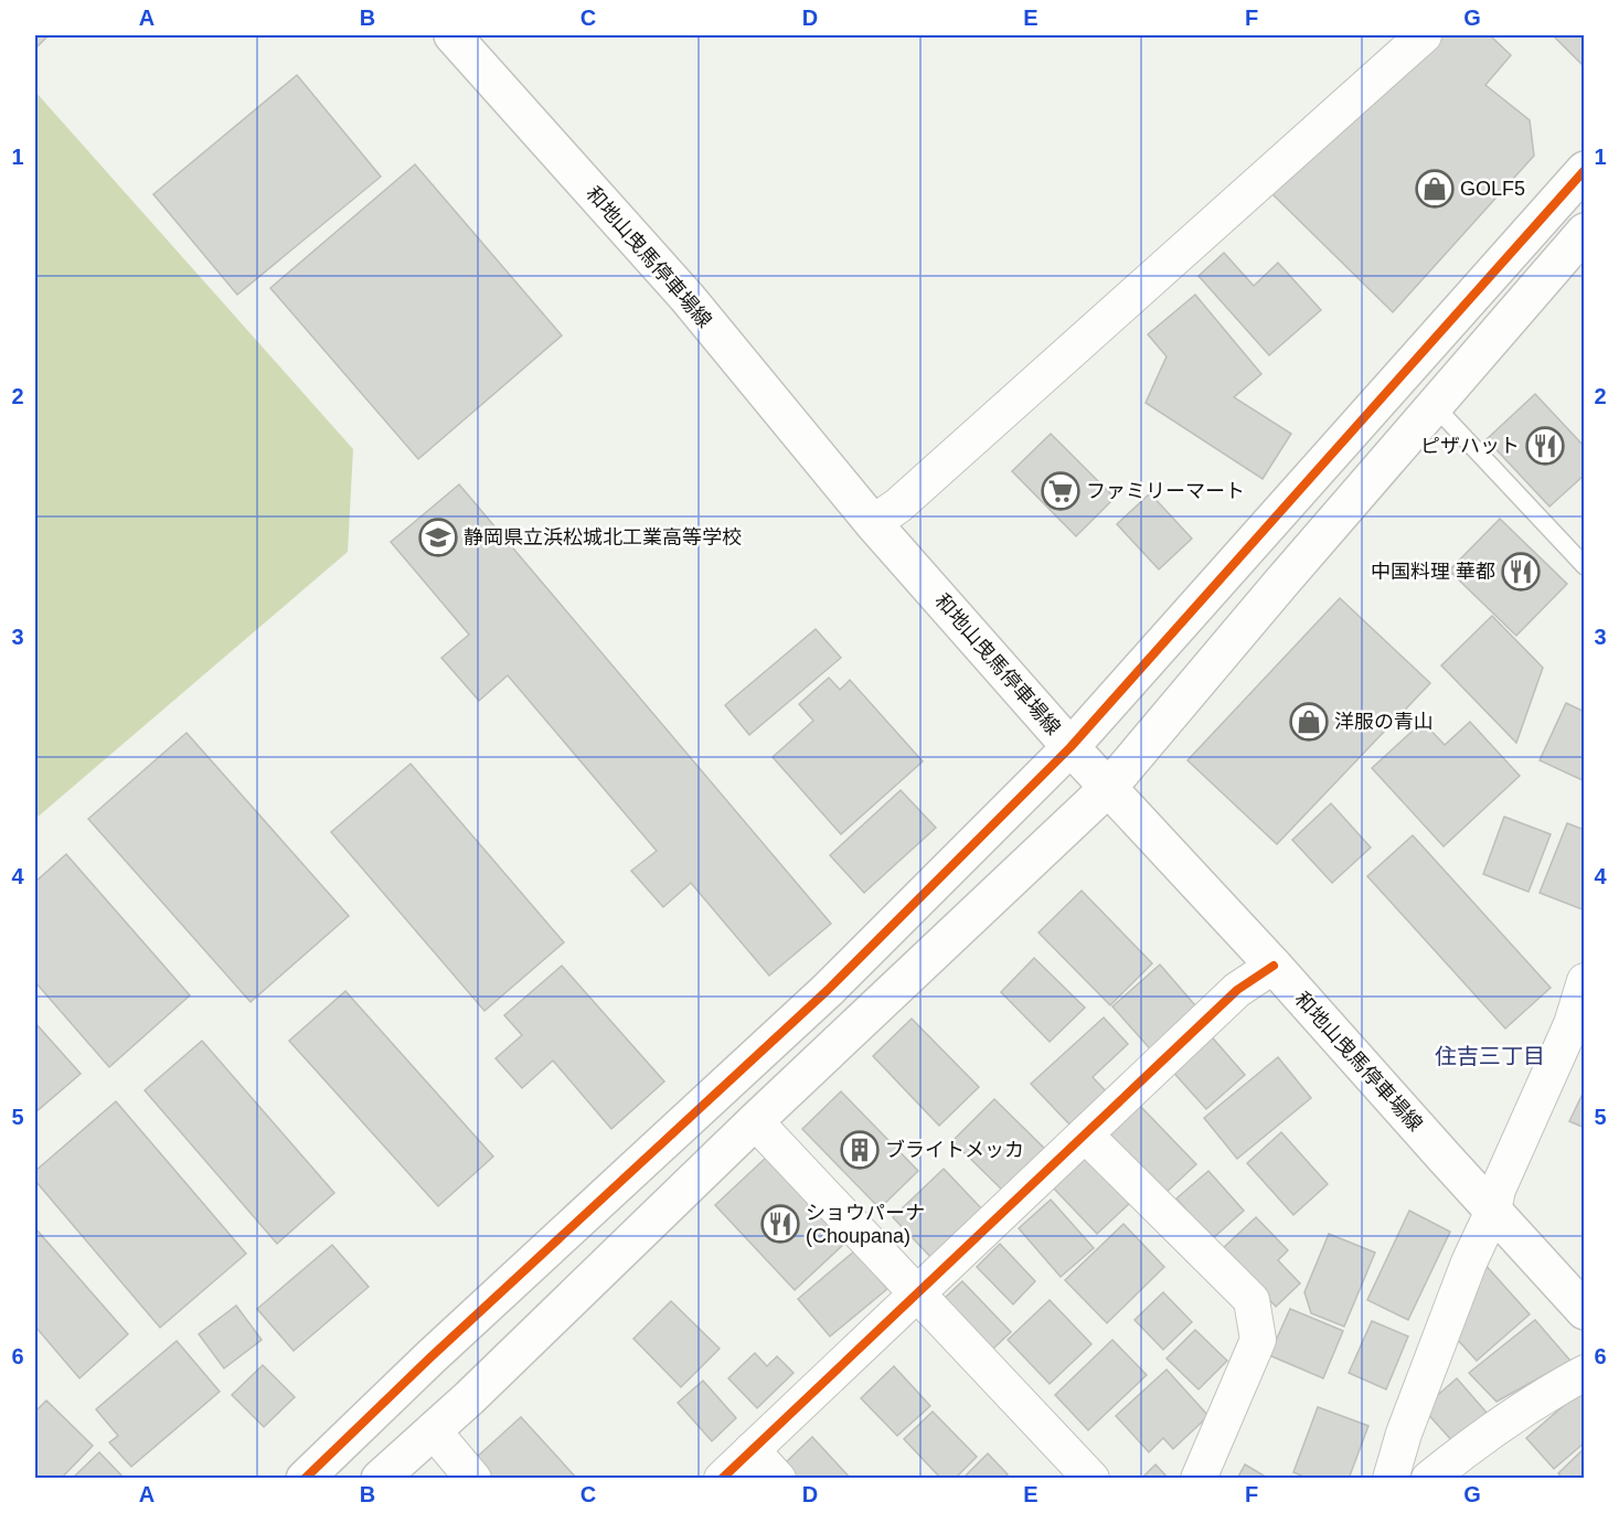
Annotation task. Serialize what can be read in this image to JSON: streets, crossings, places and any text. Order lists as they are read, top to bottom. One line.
{"streets":{"street":["和地山曳馬停車場線"]},"districts":["住吉三丁目"],"places":{"shop":["GOLF5","洋服の青山"],"restaurant":["ピザハット","中国料理 華都","ショウパーナ (Choupana)"],"supermarket":["ファミリーマート"],"school or university":["静岡県立浜松城北工業高等学校"],"building":["ブライトメッカ"]},"grid":{"columns":["A","B","C","D","E","F","G"],"rows":["1","2","3","4","5","6"]}}
